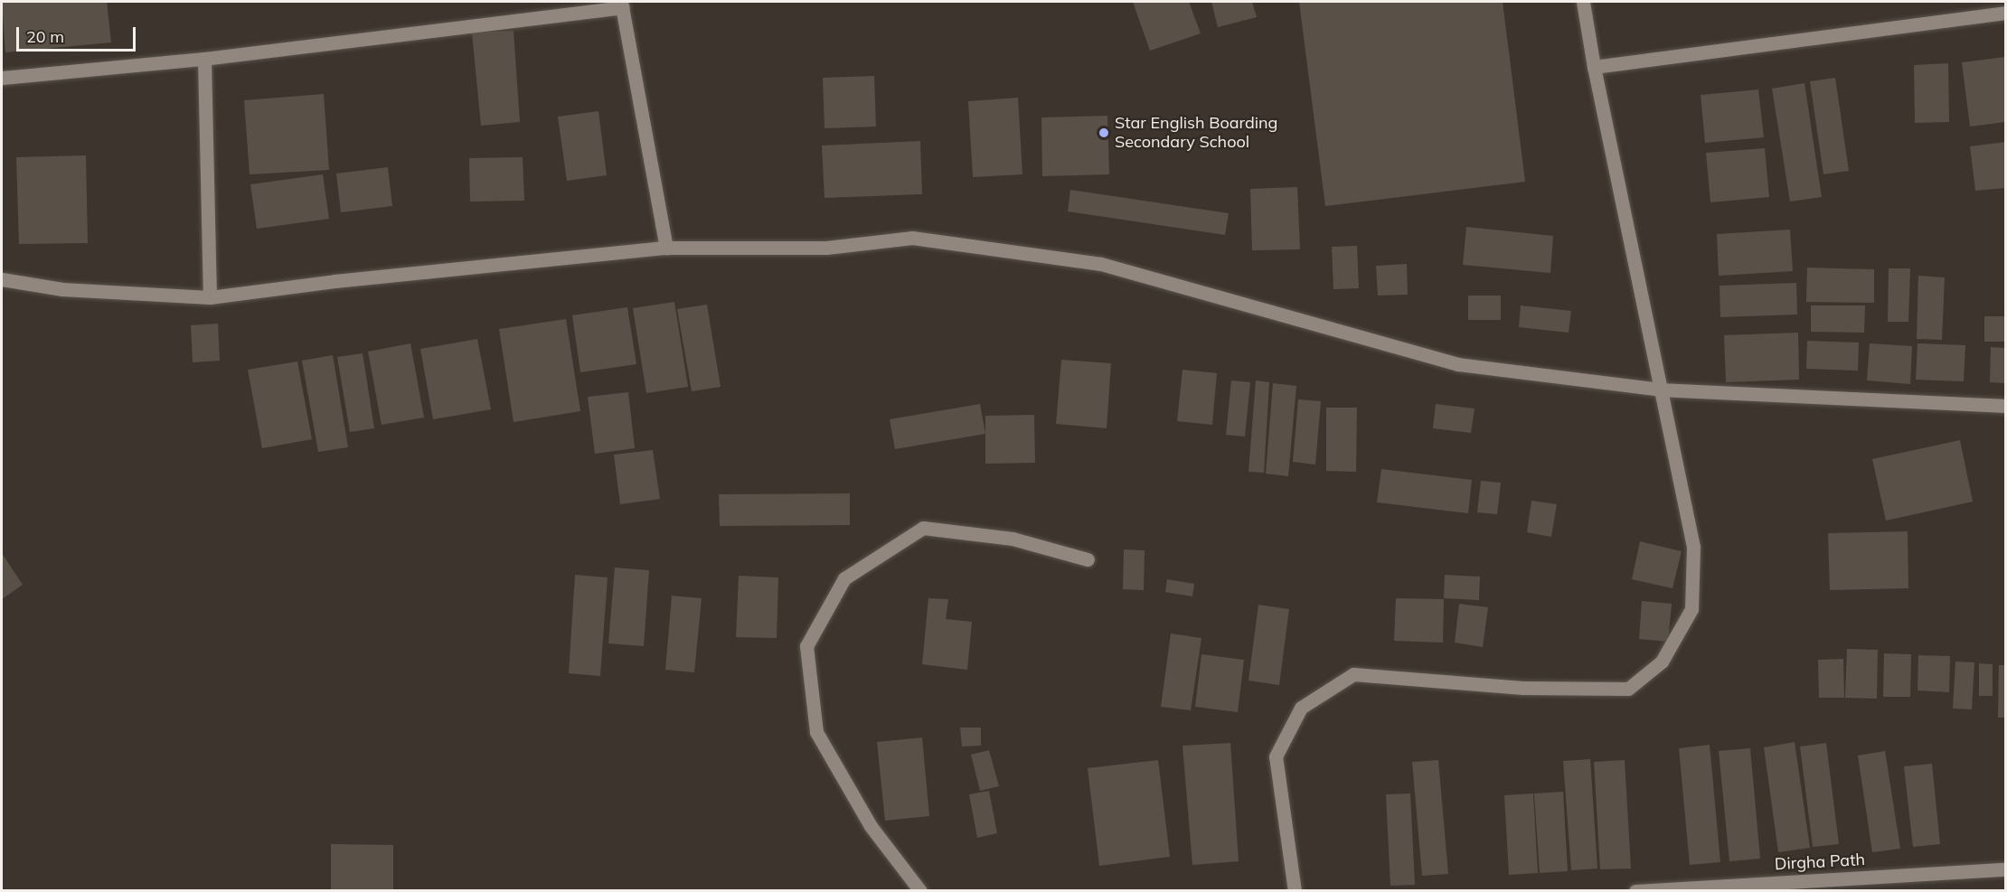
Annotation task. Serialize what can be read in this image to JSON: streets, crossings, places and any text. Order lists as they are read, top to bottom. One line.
{"streets":{"street":["Dirgha Path"]},"places":["Star English Boarding Secondary School"],"scale_bar":"20 m"}
